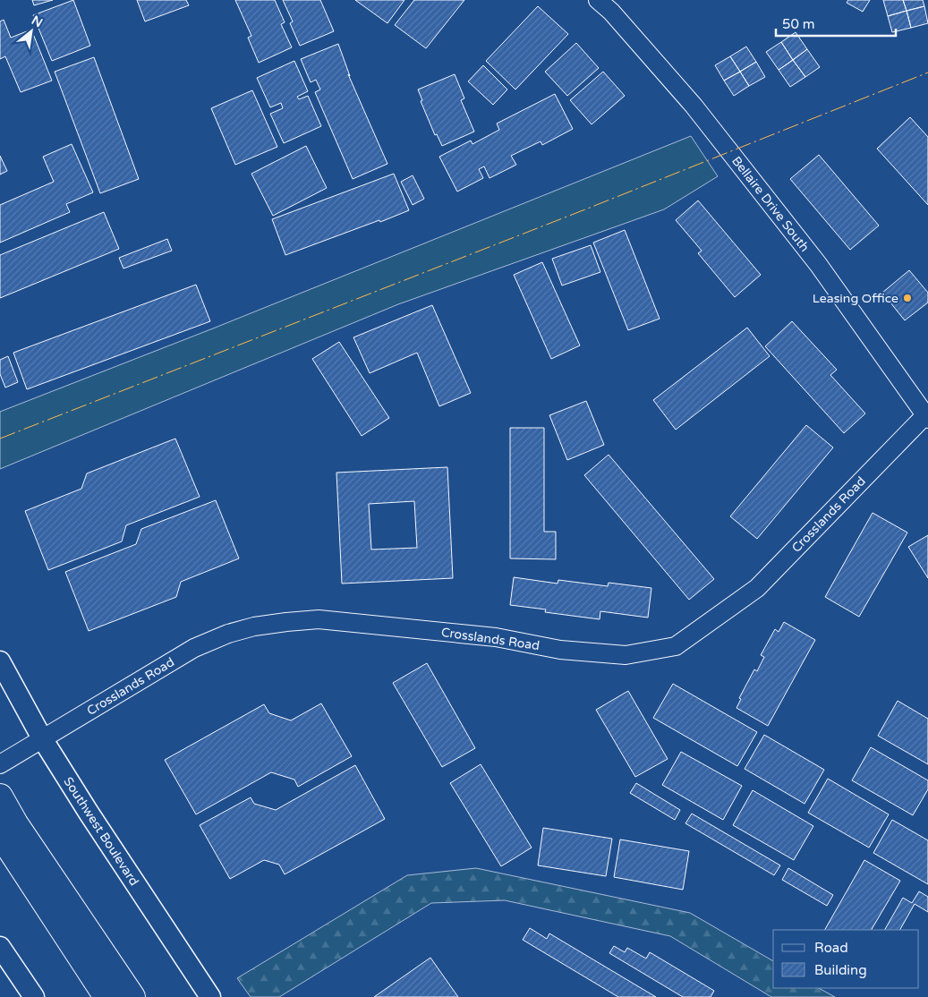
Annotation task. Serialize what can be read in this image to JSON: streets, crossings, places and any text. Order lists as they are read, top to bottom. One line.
{"streets":{"main road":["Southwest Boulevard"],"street":["Bellaire Drive South","Crosslands Road"]},"crossings":[["Bellaire Drive South","Crosslands Road"],["Crosslands Road","Southwest Boulevard"]],"places":["Leasing Office"],"legend":["Road","Building"],"scale_bar":"50 m","north":"top right"}
